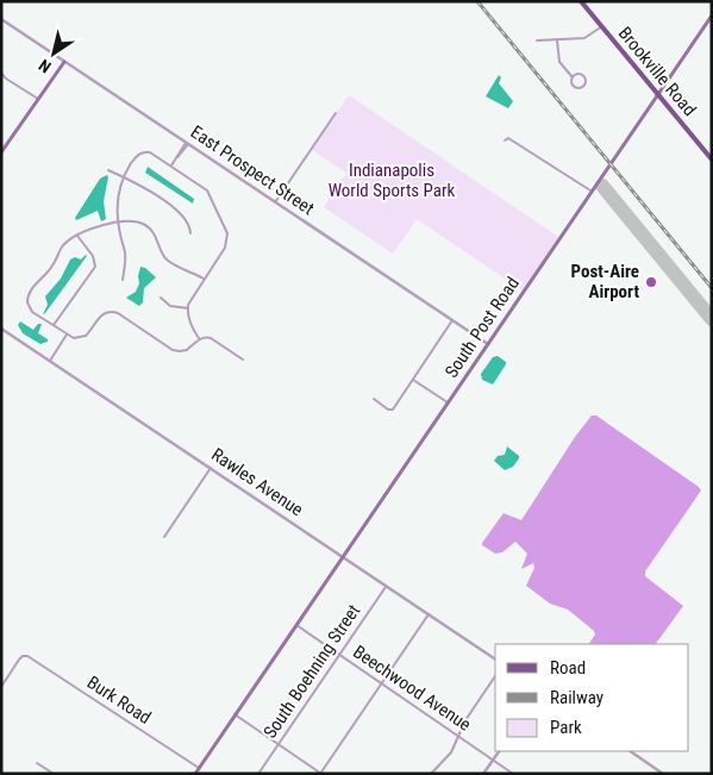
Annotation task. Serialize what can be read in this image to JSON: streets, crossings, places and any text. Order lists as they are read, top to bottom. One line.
{"streets":{"main road":["Brookville Road","South Post Road"],"street":["East Prospect Street","Rawles Avenue","South Boehning Street","Beechwood Avenue","Burk Road"]},"crossings":[["Brookville Road","South Post Road"],["East Prospect Street","South Post Road"],["South Post Road","Rawles Avenue"],["South Post Road","Beechwood Avenue"],["South Post Road","Burk Road"],["Rawles Avenue","South Boehning Street"],["South Boehning Street","Beechwood Avenue"]],"parks":["Indianapolis World Sports Park"],"places":["Post-Aire Airport"],"legend":["Road","Railway","Park"],"north":"bottom left"}
